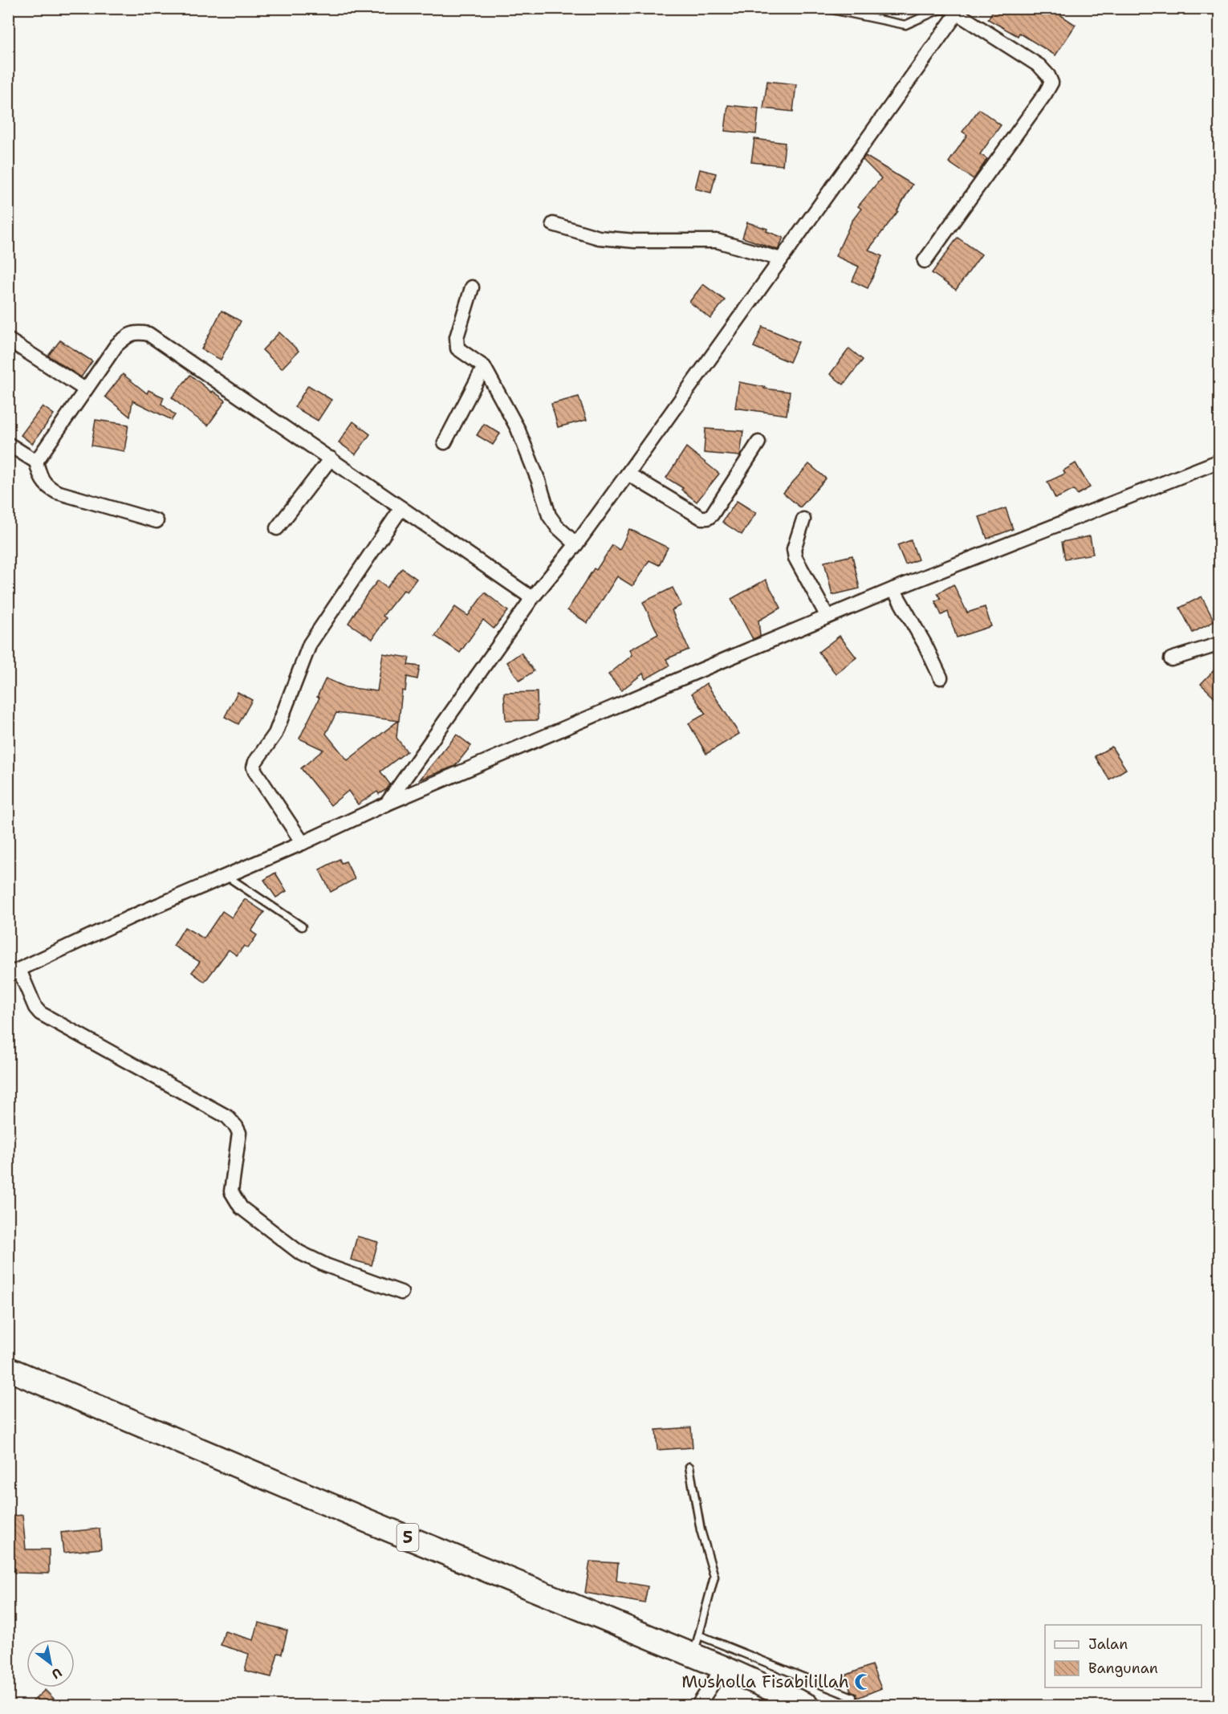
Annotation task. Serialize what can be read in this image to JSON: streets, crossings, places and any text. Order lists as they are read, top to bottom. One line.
{"streets":{"highway":["5"]},"places":{"mosque":["Musholla Fisabilillah"]},"legend":["Jalan","Bangunan"],"north":"bottom right"}
